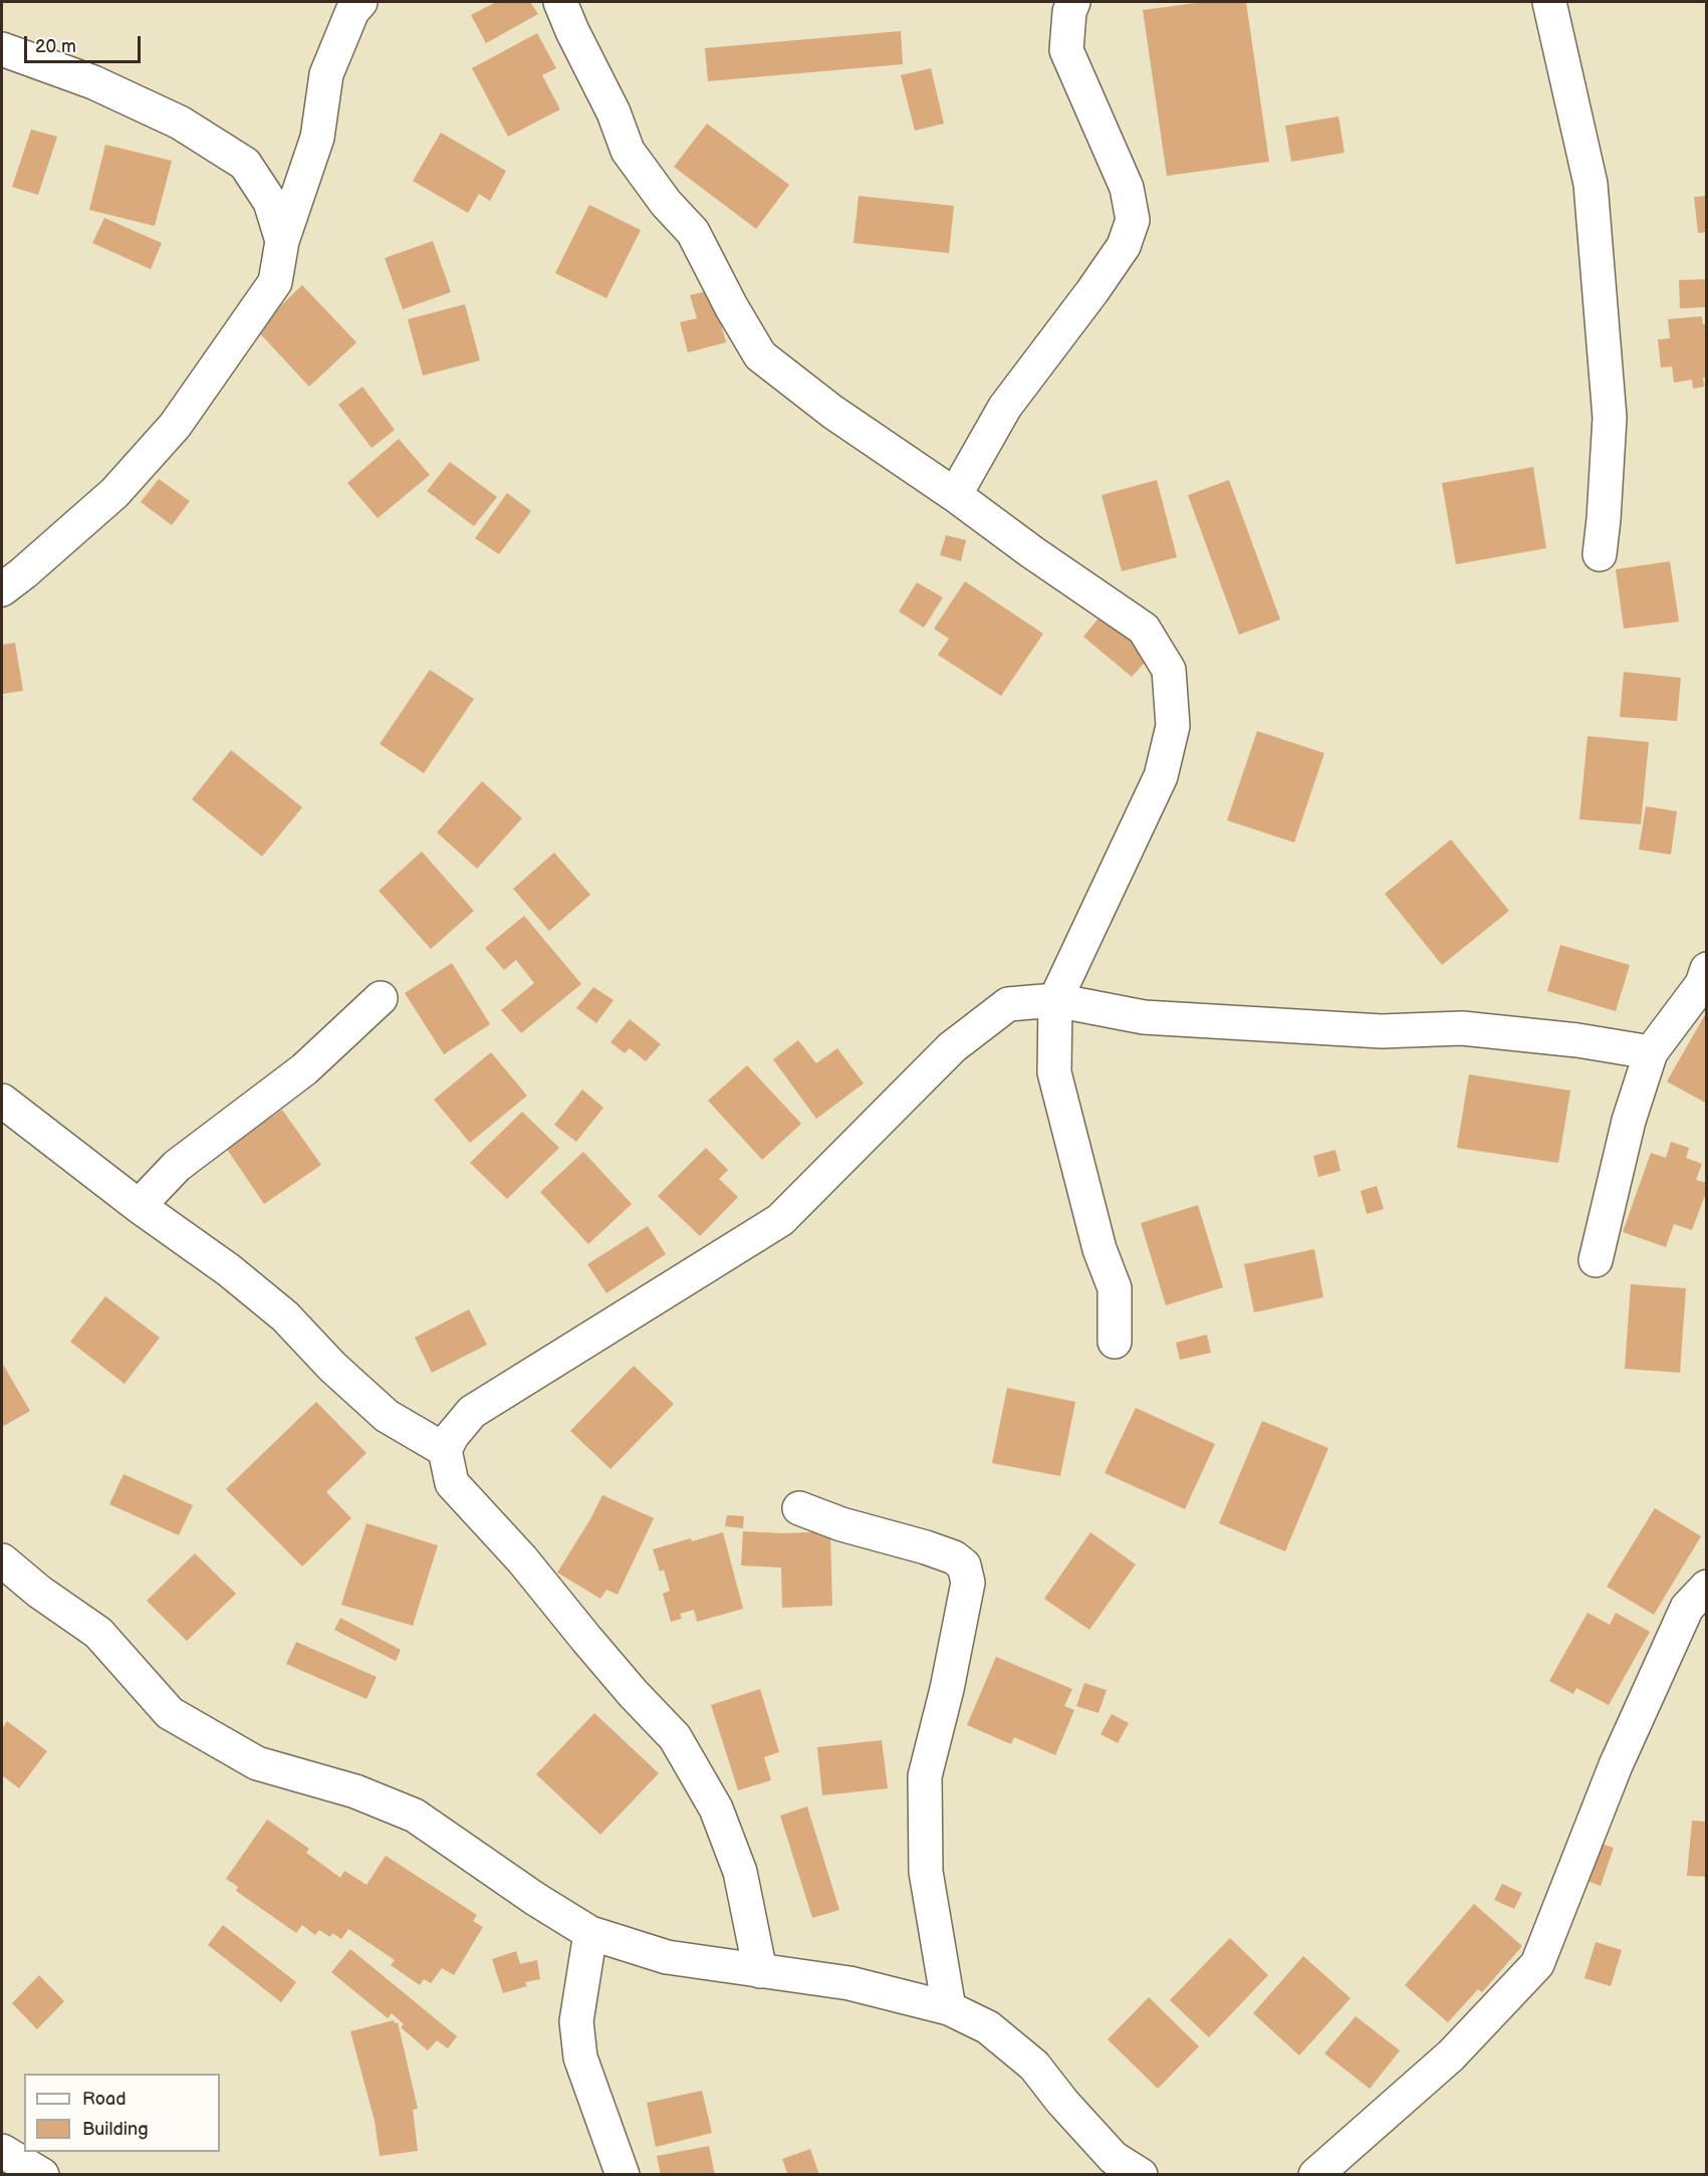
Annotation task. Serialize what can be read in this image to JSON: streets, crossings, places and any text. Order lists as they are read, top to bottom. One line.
{"legend":["Road","Building"],"scale_bar":"20 m"}
